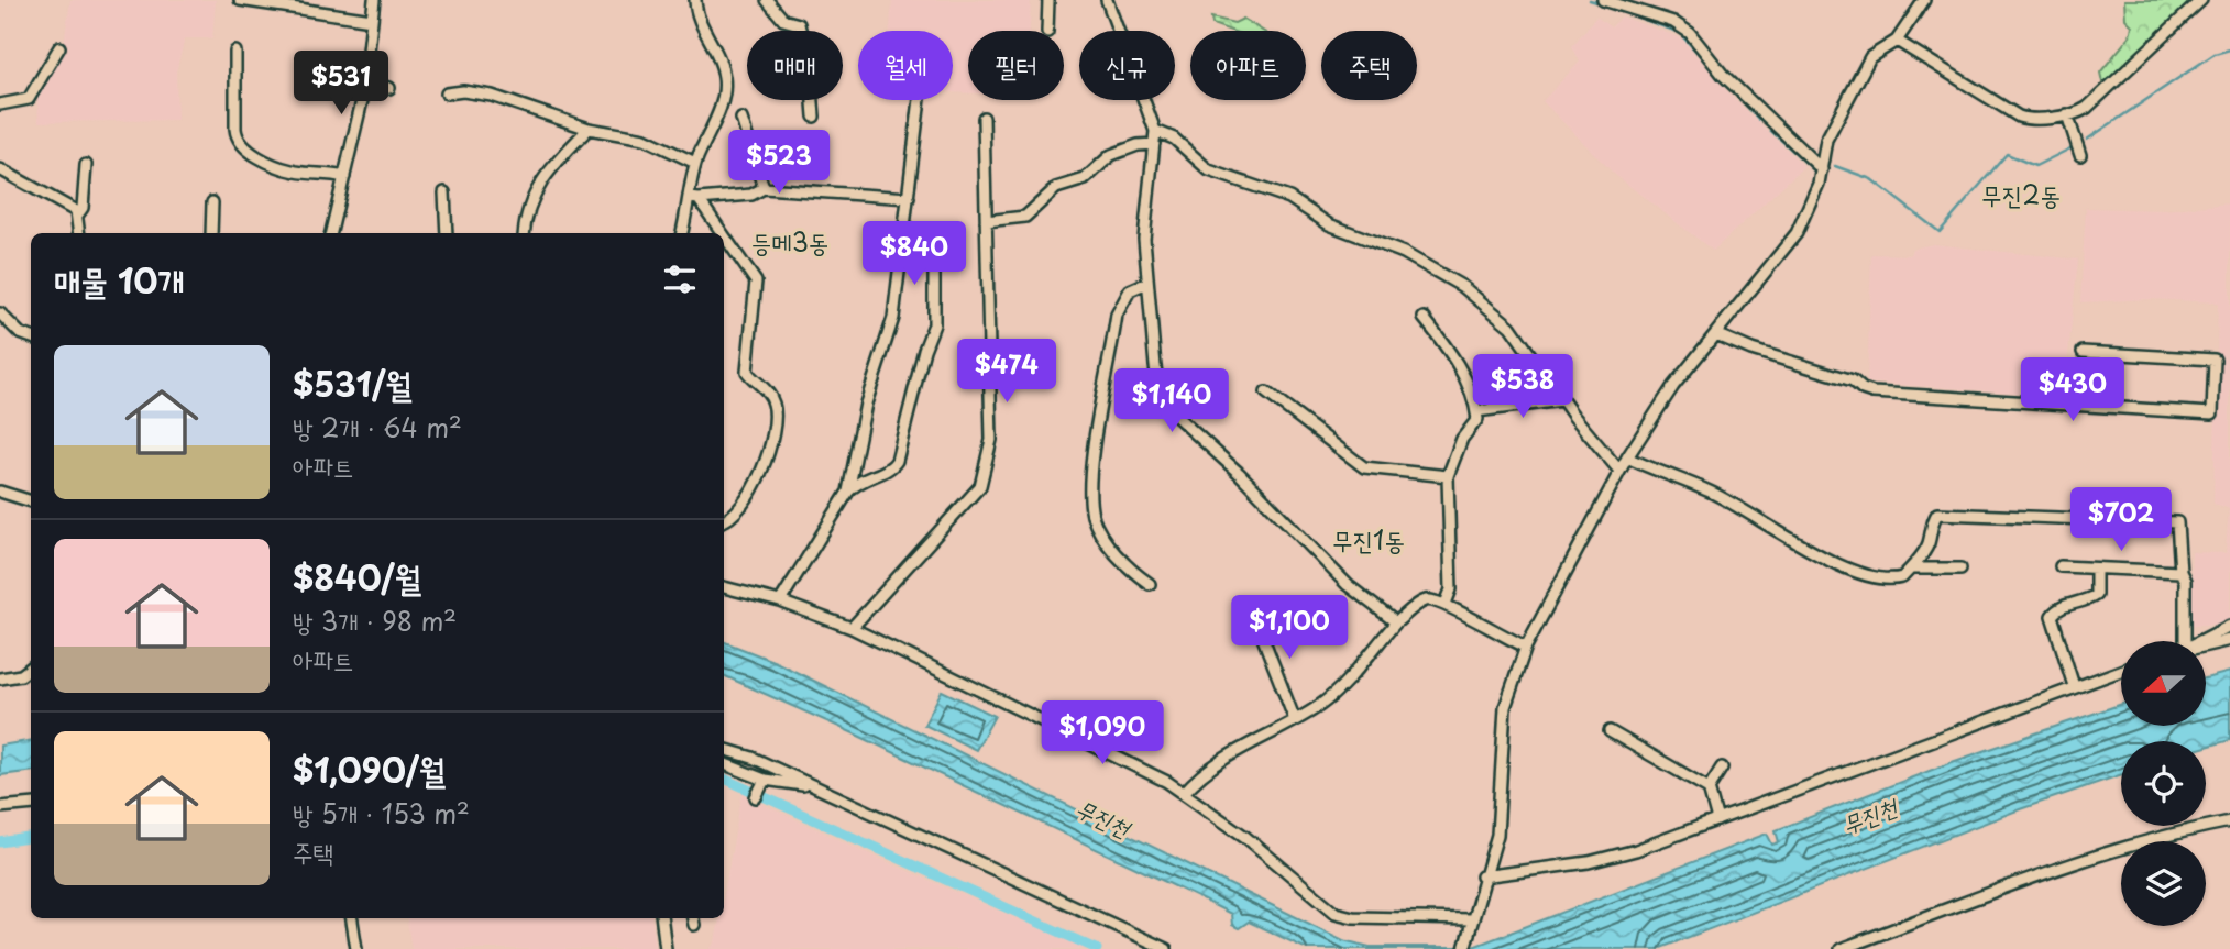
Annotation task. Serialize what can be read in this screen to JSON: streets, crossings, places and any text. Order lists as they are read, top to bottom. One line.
{"districts":["무진2동","등메3동","무진1동"],"water":["무진천"],"north":"left","page":{"chip":["매매","월세","필터","신규","아파트","주택"],"price":["$531","$523","$840","$474","$538","$430","$1,140","$702","$1,100","$1,090"],"heading":"매물 10개","list":[{"name":"$531/월","note":"방 2개 · 64 m² · 아파트"},{"name":"$840/월","note":"방 3개 · 98 m² · 아파트"},{"name":"$1,090/월","note":"방 5개 · 153 m² · 주택"}]}}
